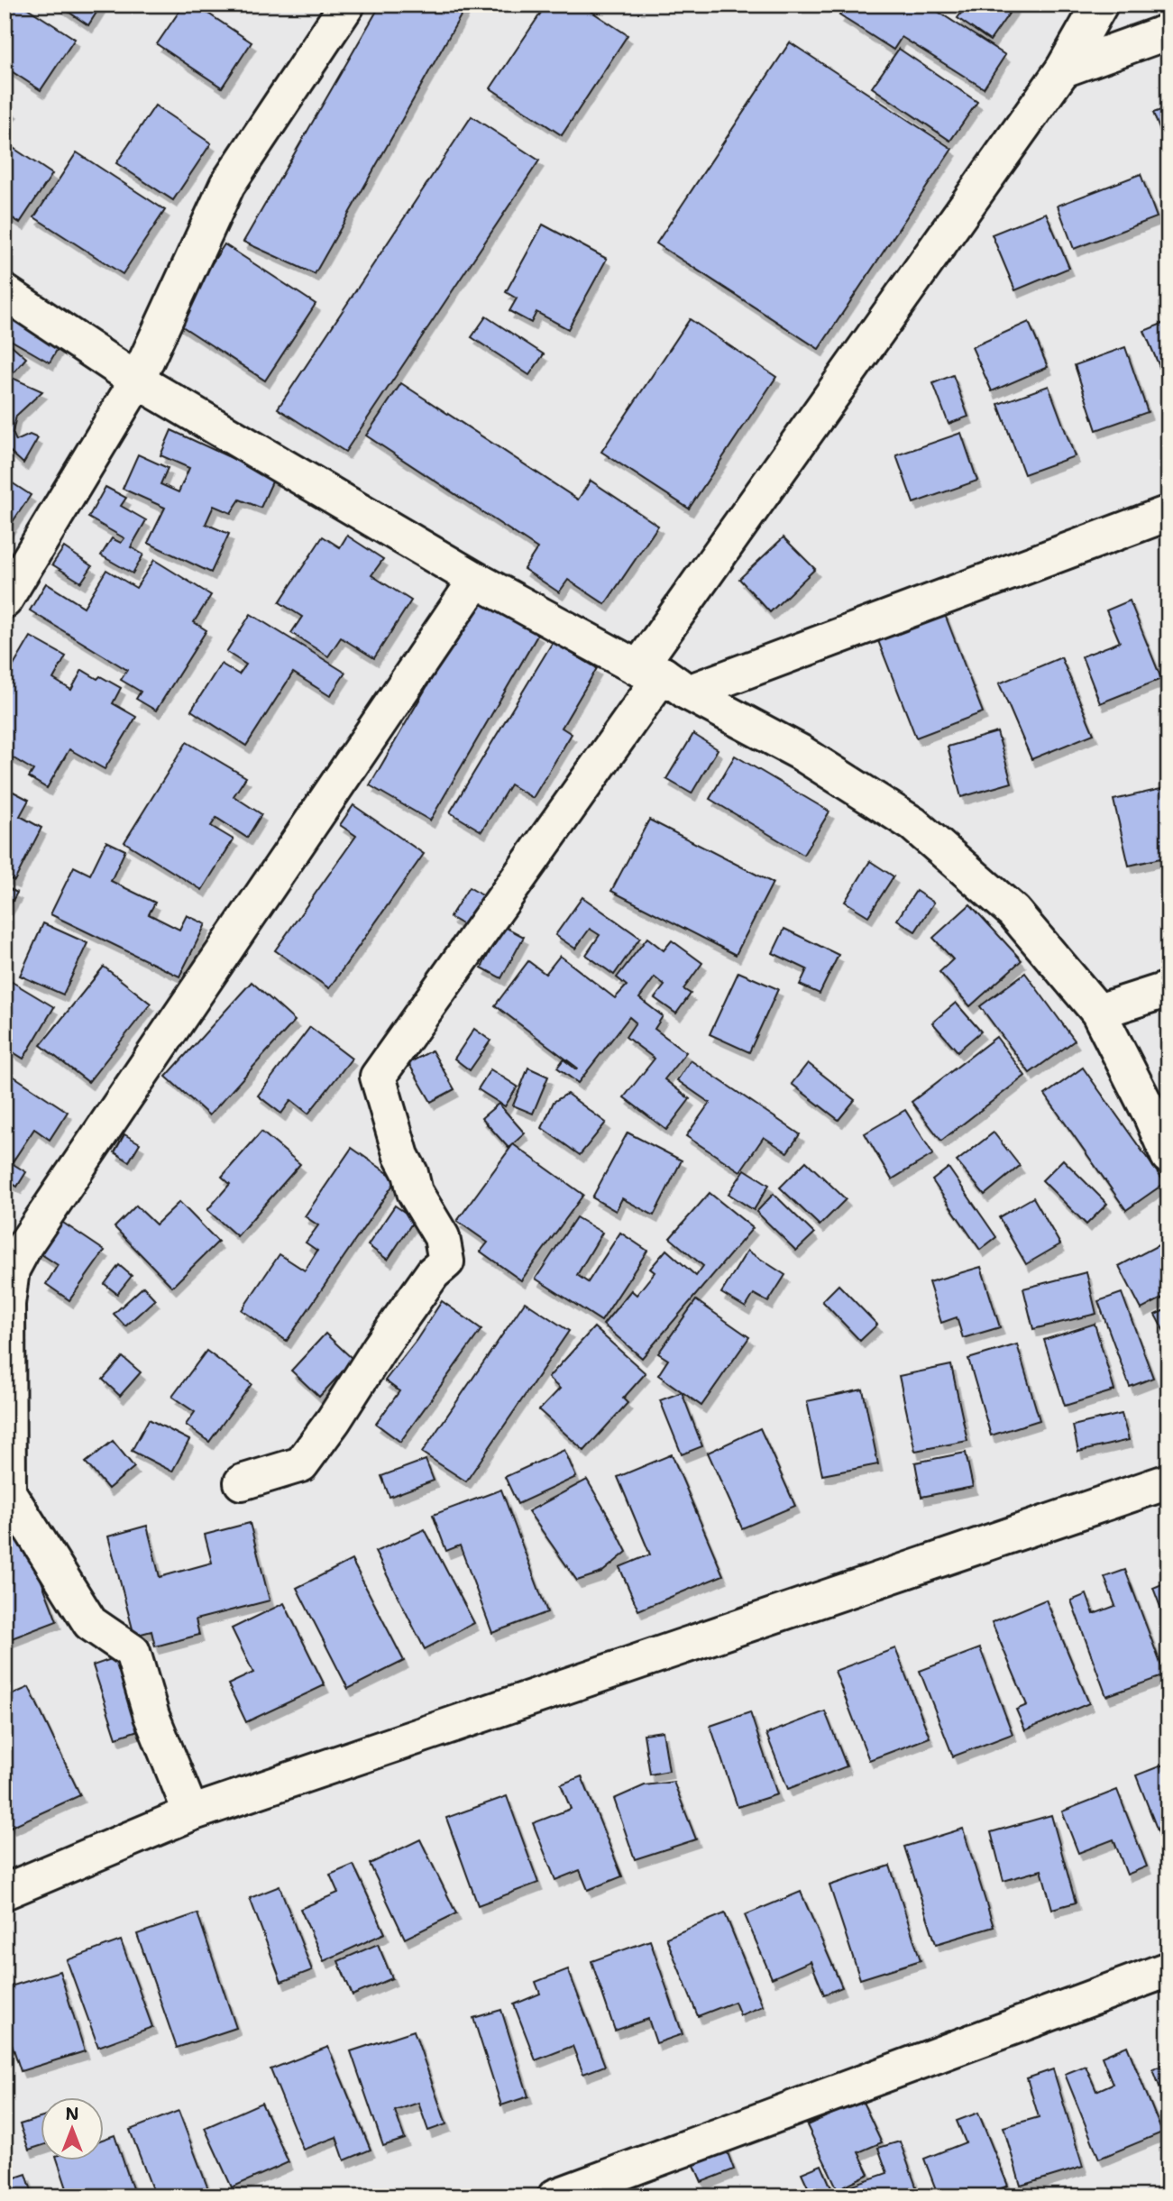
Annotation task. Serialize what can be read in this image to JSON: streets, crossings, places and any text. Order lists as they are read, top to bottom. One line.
{"north":"top"}
